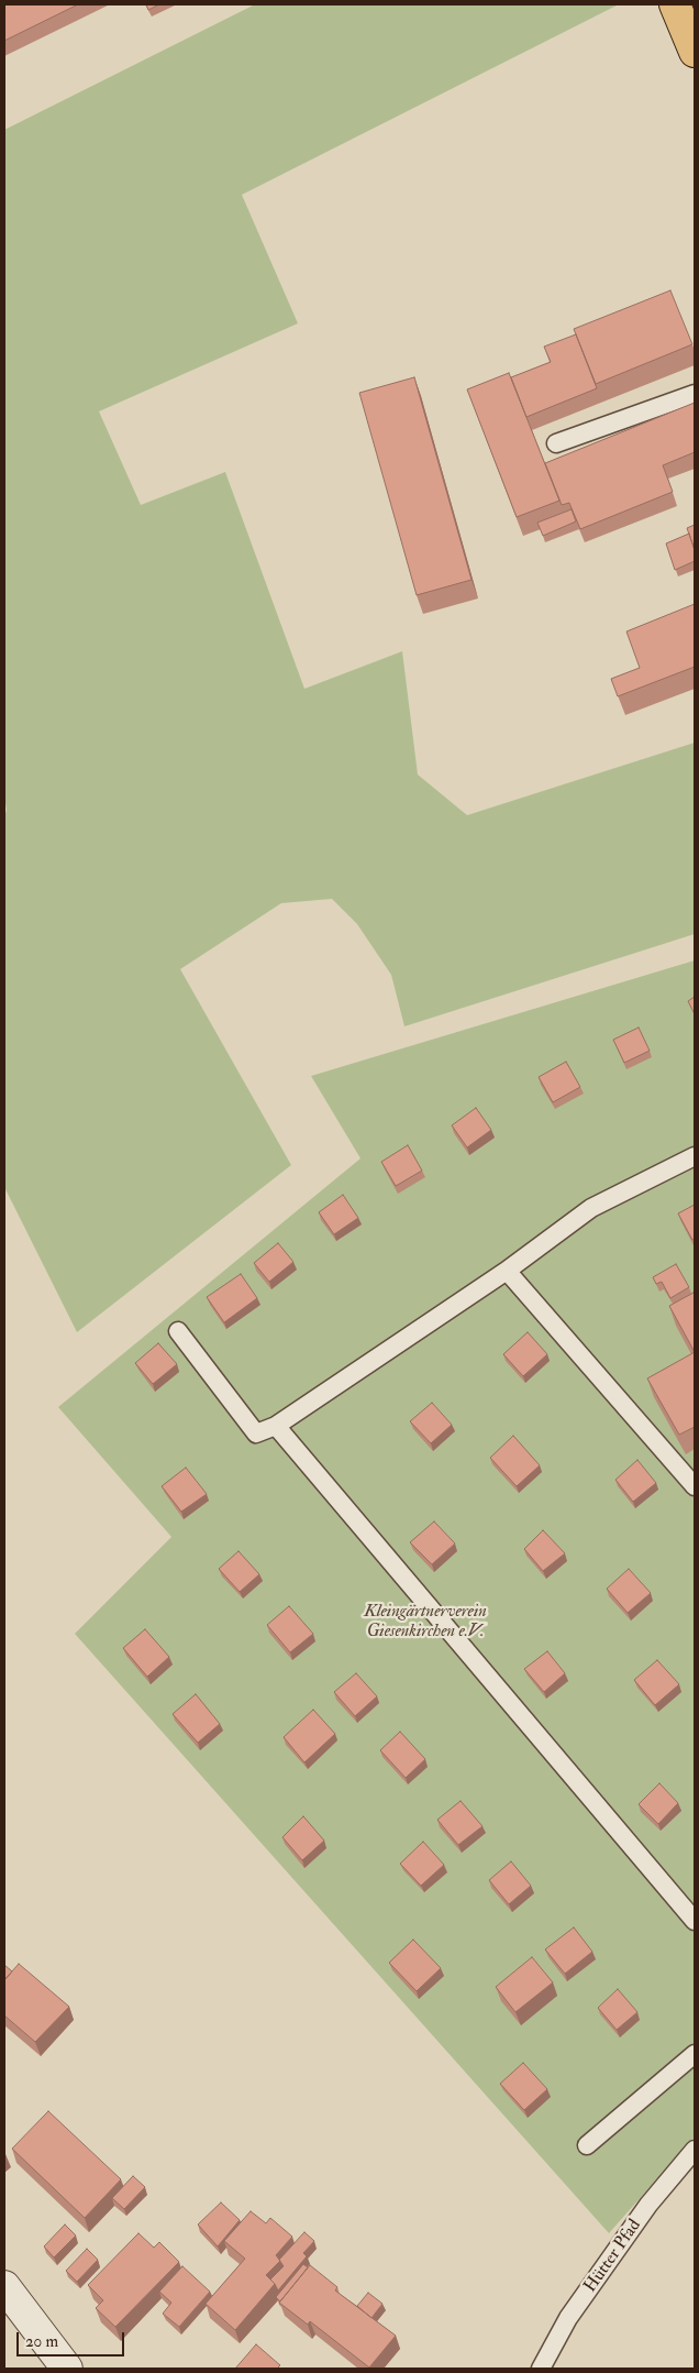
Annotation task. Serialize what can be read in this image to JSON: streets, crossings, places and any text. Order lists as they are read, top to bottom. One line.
{"streets":{"lane":["Hütter Pfad"]},"parks":["Kleingärtnerverein Giesenkirchen e.V."],"scale_bar":"20 m"}
